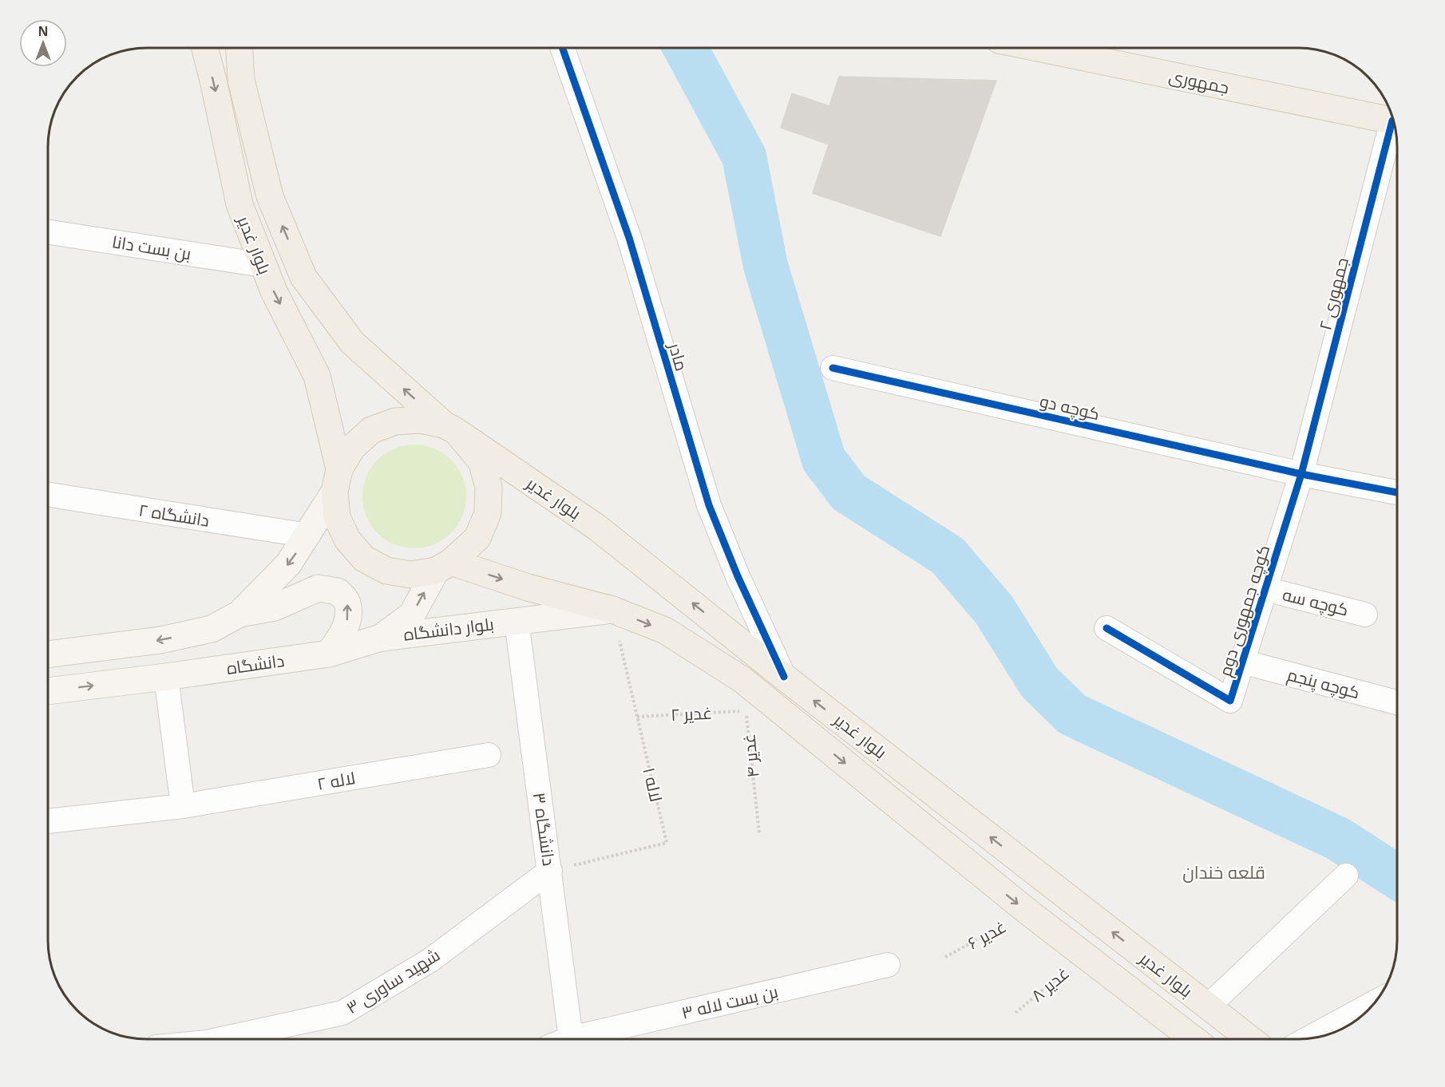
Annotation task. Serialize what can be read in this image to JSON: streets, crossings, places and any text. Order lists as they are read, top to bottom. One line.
{"streets":{"main road":["جمهوری","بلوار غدیر","بلوار دانشگاه","دانشگاه"],"street":["بن بست دانا","۲ جمهوری","مادر","کوچه دو","دانشگاه ۲","کوچه سه","کوچه جمهوری دوم","کوچه پنجم","۲ لاله","۳ دانشگاه","۳ شهید ساوری","بن بست لاله ۳"],"path":["۲ غدیر","۴ غدیر","۱ لاله","۶ غدیر","۸ غدیر"]},"crossings":[["بلوار غدیر","بن بست دانا"],["بلوار غدیر","مادر"],["بلوار غدیر","بلوار دانشگاه"],["بلوار غدیر","دانشگاه"],["بلوار غدیر","۱ لاله"],["بلوار غدیر","۳ دانشگاه"],["بلوار غدیر","۶ غدیر"],["بلوار غدیر","۸ غدیر"],["۲ جمهوری","کوچه دو"],["۲ جمهوری","کوچه جمهوری دوم"],["کوچه دو","کوچه جمهوری دوم"],["کوچه سه","کوچه جمهوری دوم"],["کوچه جمهوری دوم","کوچه پنجم"],["بلوار دانشگاه","دانشگاه"],["بلوار دانشگاه","۳ دانشگاه"],["۲ غدیر","۴ غدیر"],["۲ غدیر","۱ لاله"],["۱ لاله","۳ دانشگاه"],["۱ لاله","۳ شهید ساوری"],["۳ دانشگاه","۳ شهید ساوری"],["۳ دانشگاه","بن بست لاله ۳"]],"districts":["قلعه خندان"],"north":"top"}
